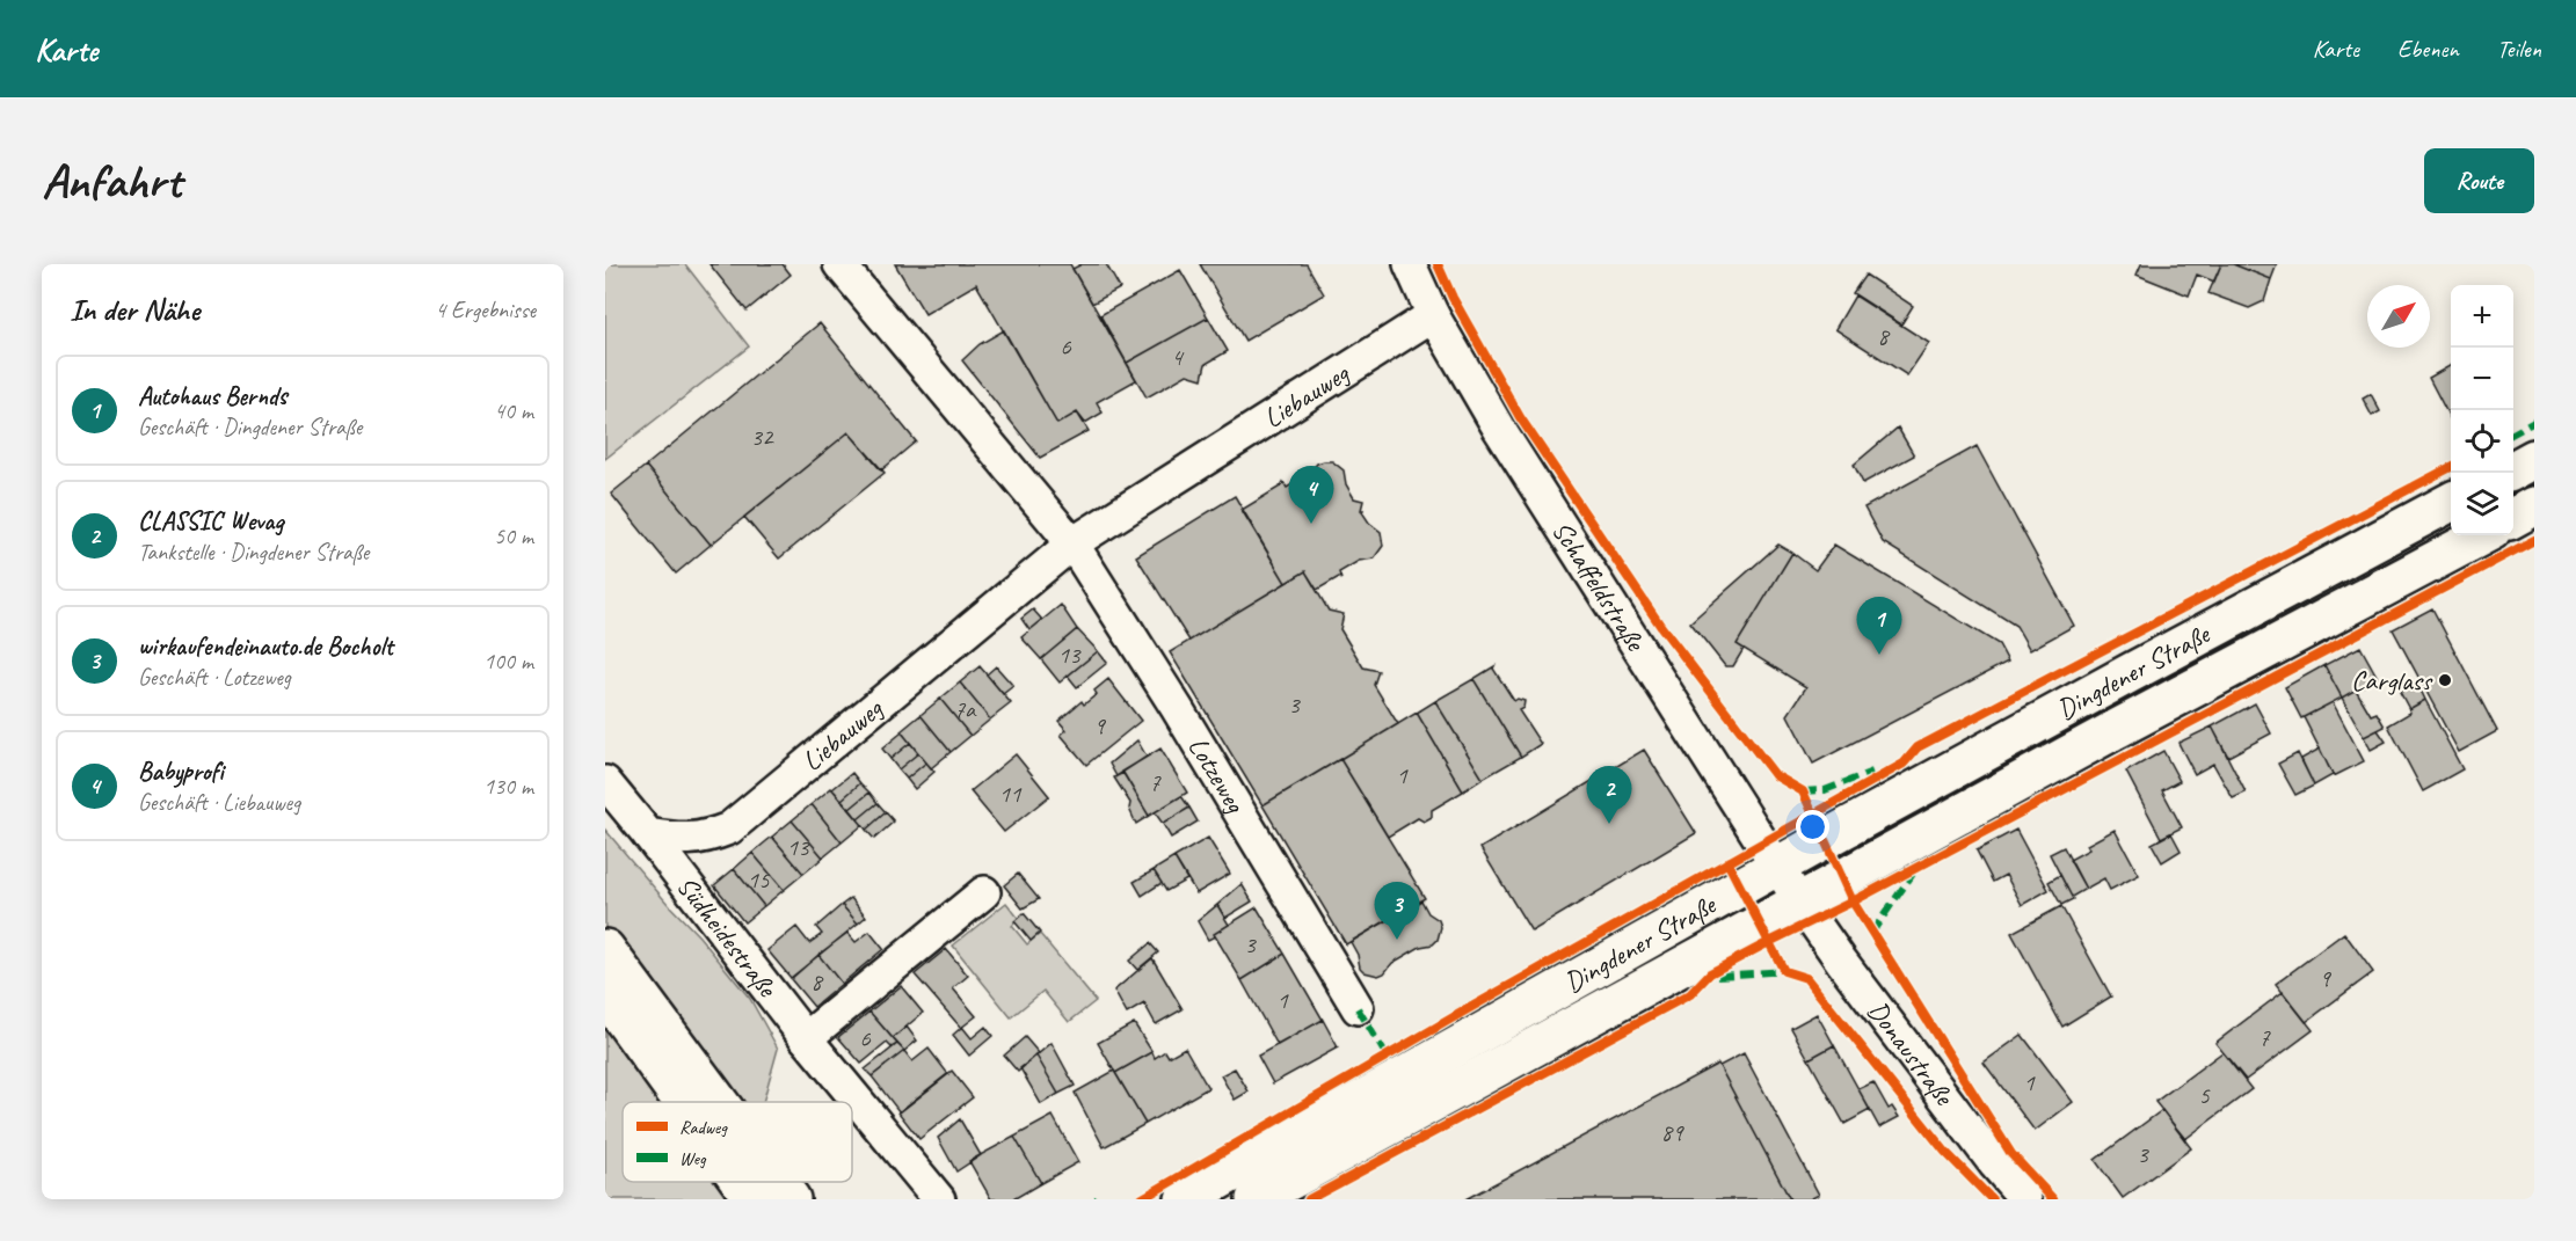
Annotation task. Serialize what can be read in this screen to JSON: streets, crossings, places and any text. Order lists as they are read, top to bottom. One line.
{"streets":{"main road":["Dingdener Straße"],"street":["Liebauweg","Schaffeldstraße","Lotzeweg","Südheidestraße","Donaustraße"]},"crossings":[["Liebauweg","Schaffeldstraße"],["Liebauweg","Lotzeweg"],["Liebauweg","Südheidestraße"],["Schaffeldstraße","Dingdener Straße"],["Schaffeldstraße","Donaustraße"],["Dingdener Straße","Donaustraße"]],"places":["Carglass"],"house_numbers":["8","6","4","32","13","3","7a","9","1","7","11","13","15","3","9","8","1","7","6","1","5","89","3"],"legend":["Radweg","Weg"],"north":"top right","page":{"header":"Karte","nav":["Karte","Ebenen","Teilen"],"buttons":"Route","title":"Anfahrt","heading":["In der Nähe","4 Ergebnisse"],"map_buttons":["+","−"],"list":[{"mark":"1","name":"Autohaus Bernds","note":"Geschäft · Dingdener Straße","value":"40 m"},{"mark":"2","name":"CLASSIC Wevag","note":"Tankstelle · Dingdener Straße","value":"50 m"},{"mark":"3","name":"wirkaufendeinauto.de Bocholt","note":"Geschäft · Lotzeweg","value":"100 m"},{"mark":"4","name":"Babyprofi","note":"Geschäft · Liebauweg","value":"130 m"}],"pins":["4","1","2","3"]}}
